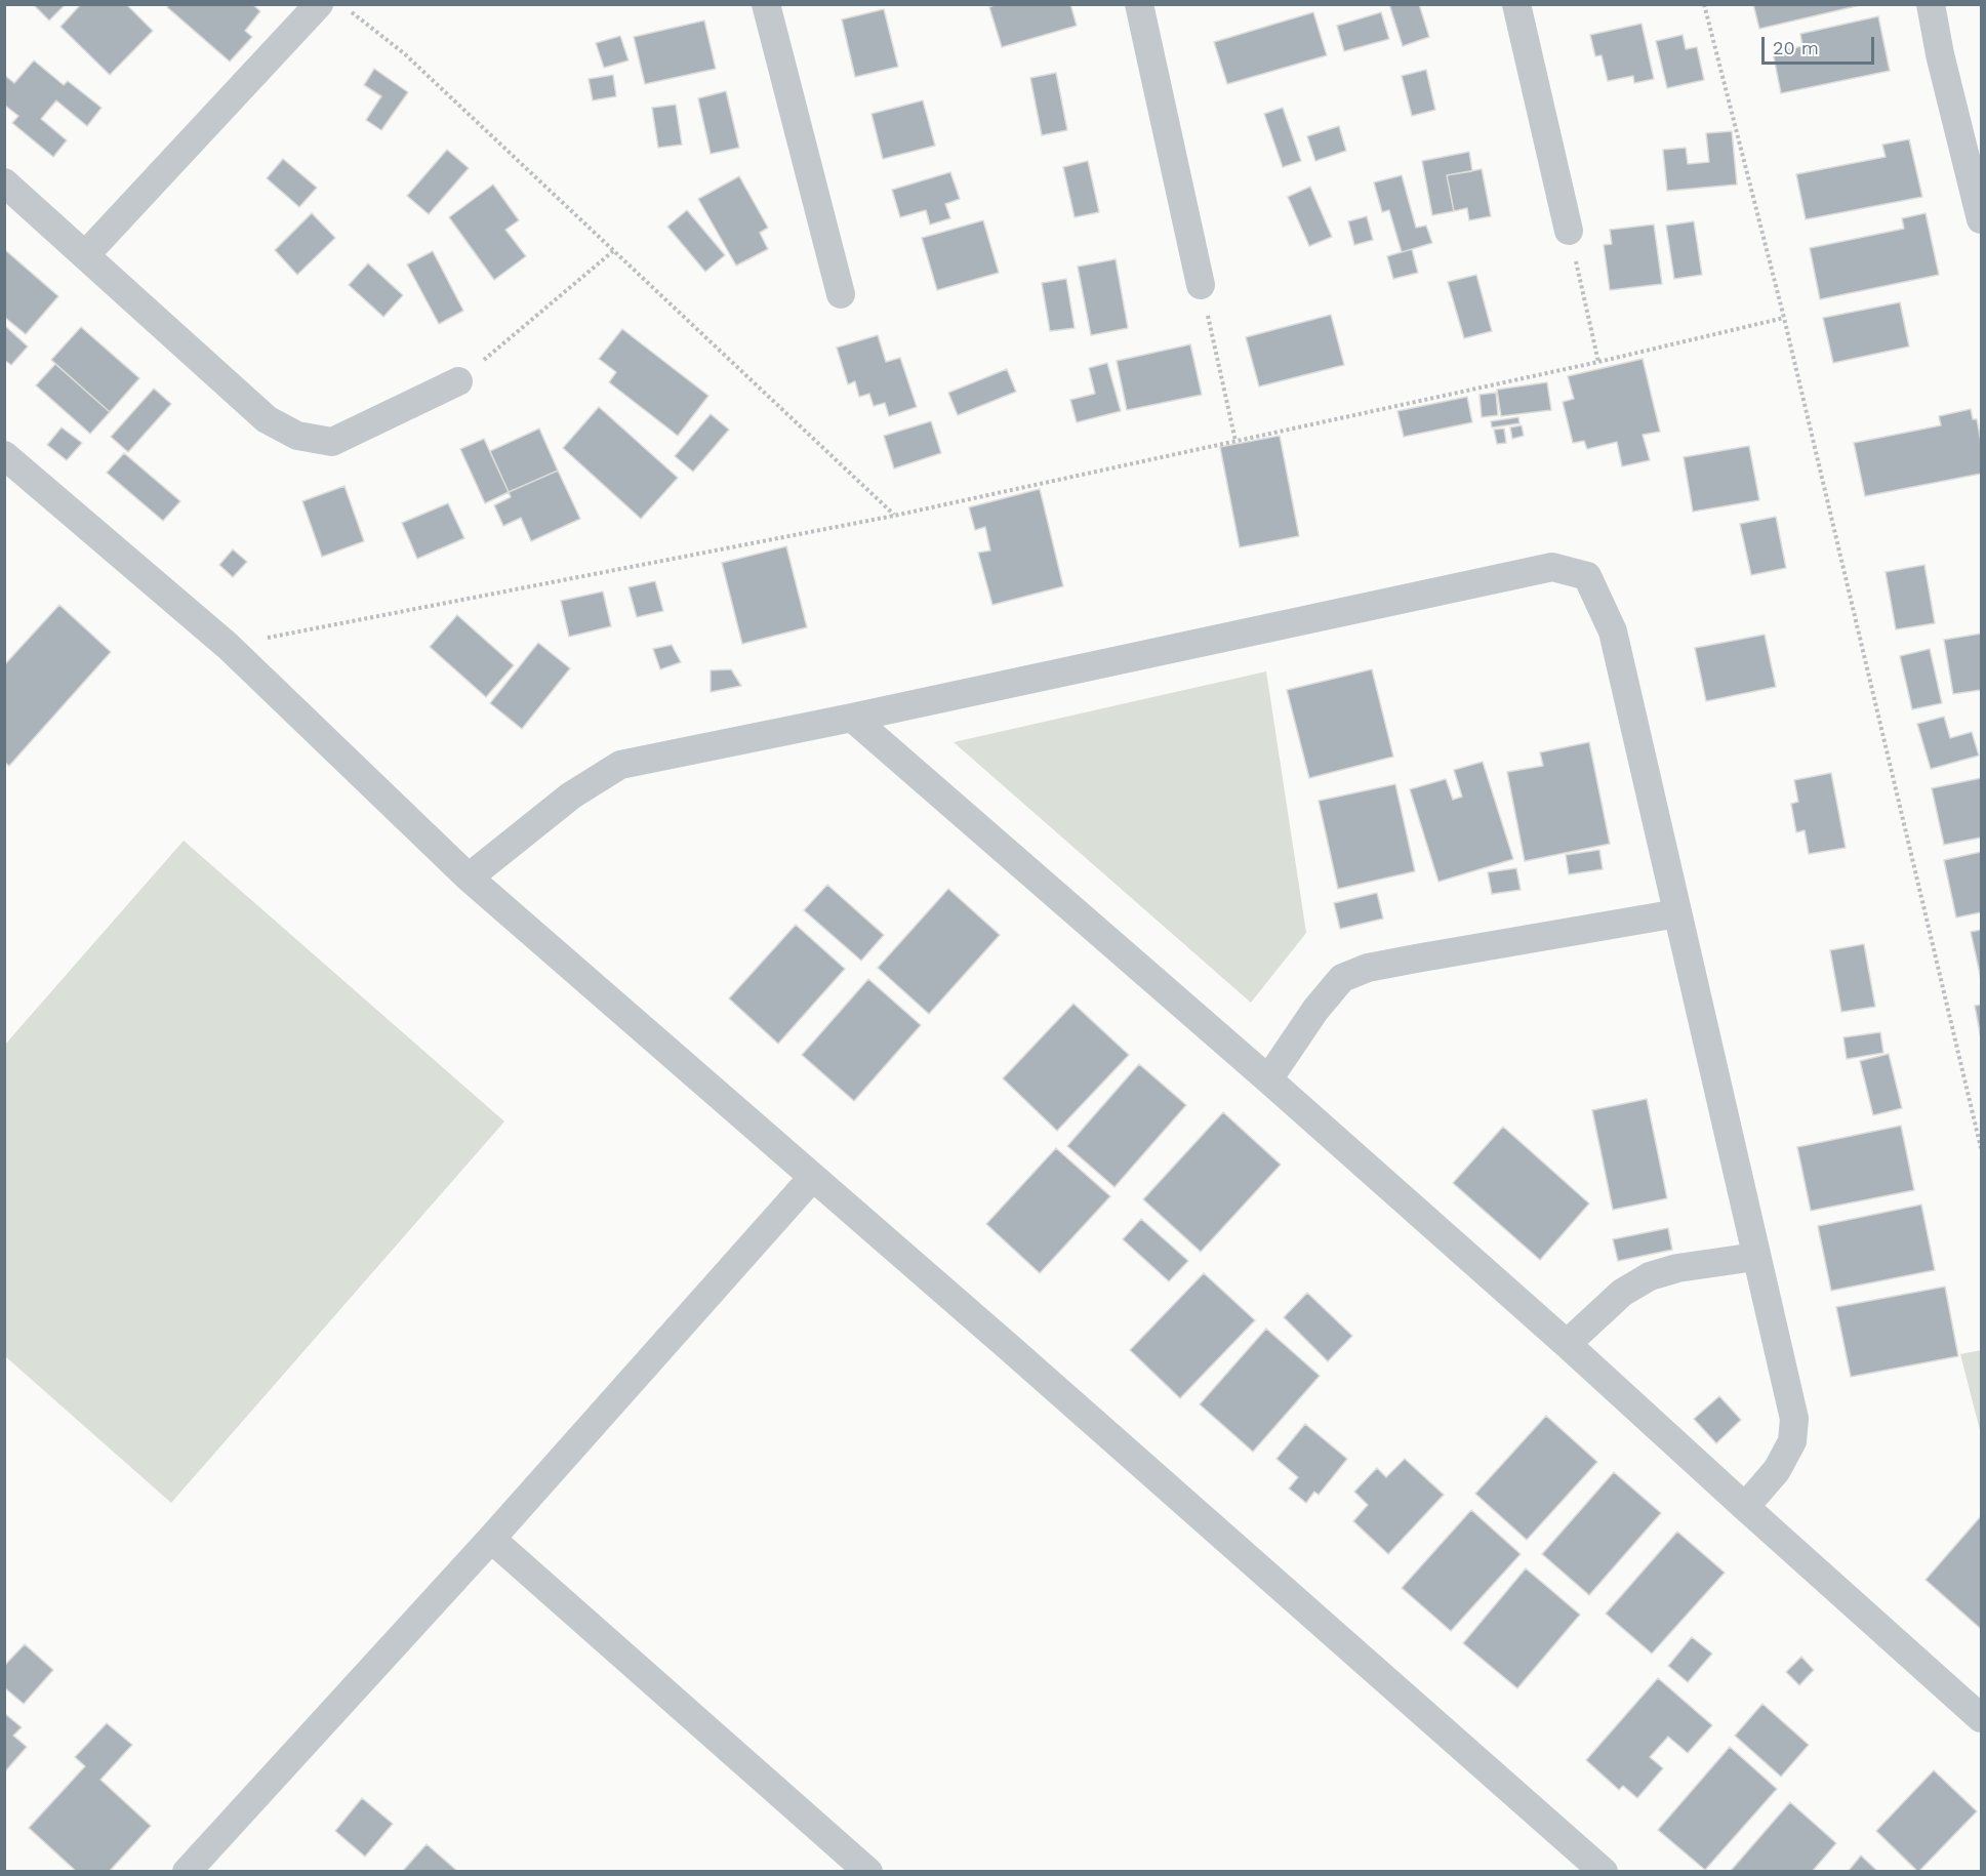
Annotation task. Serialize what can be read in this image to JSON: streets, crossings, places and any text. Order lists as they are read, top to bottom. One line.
{"scale_bar":"20 m"}
